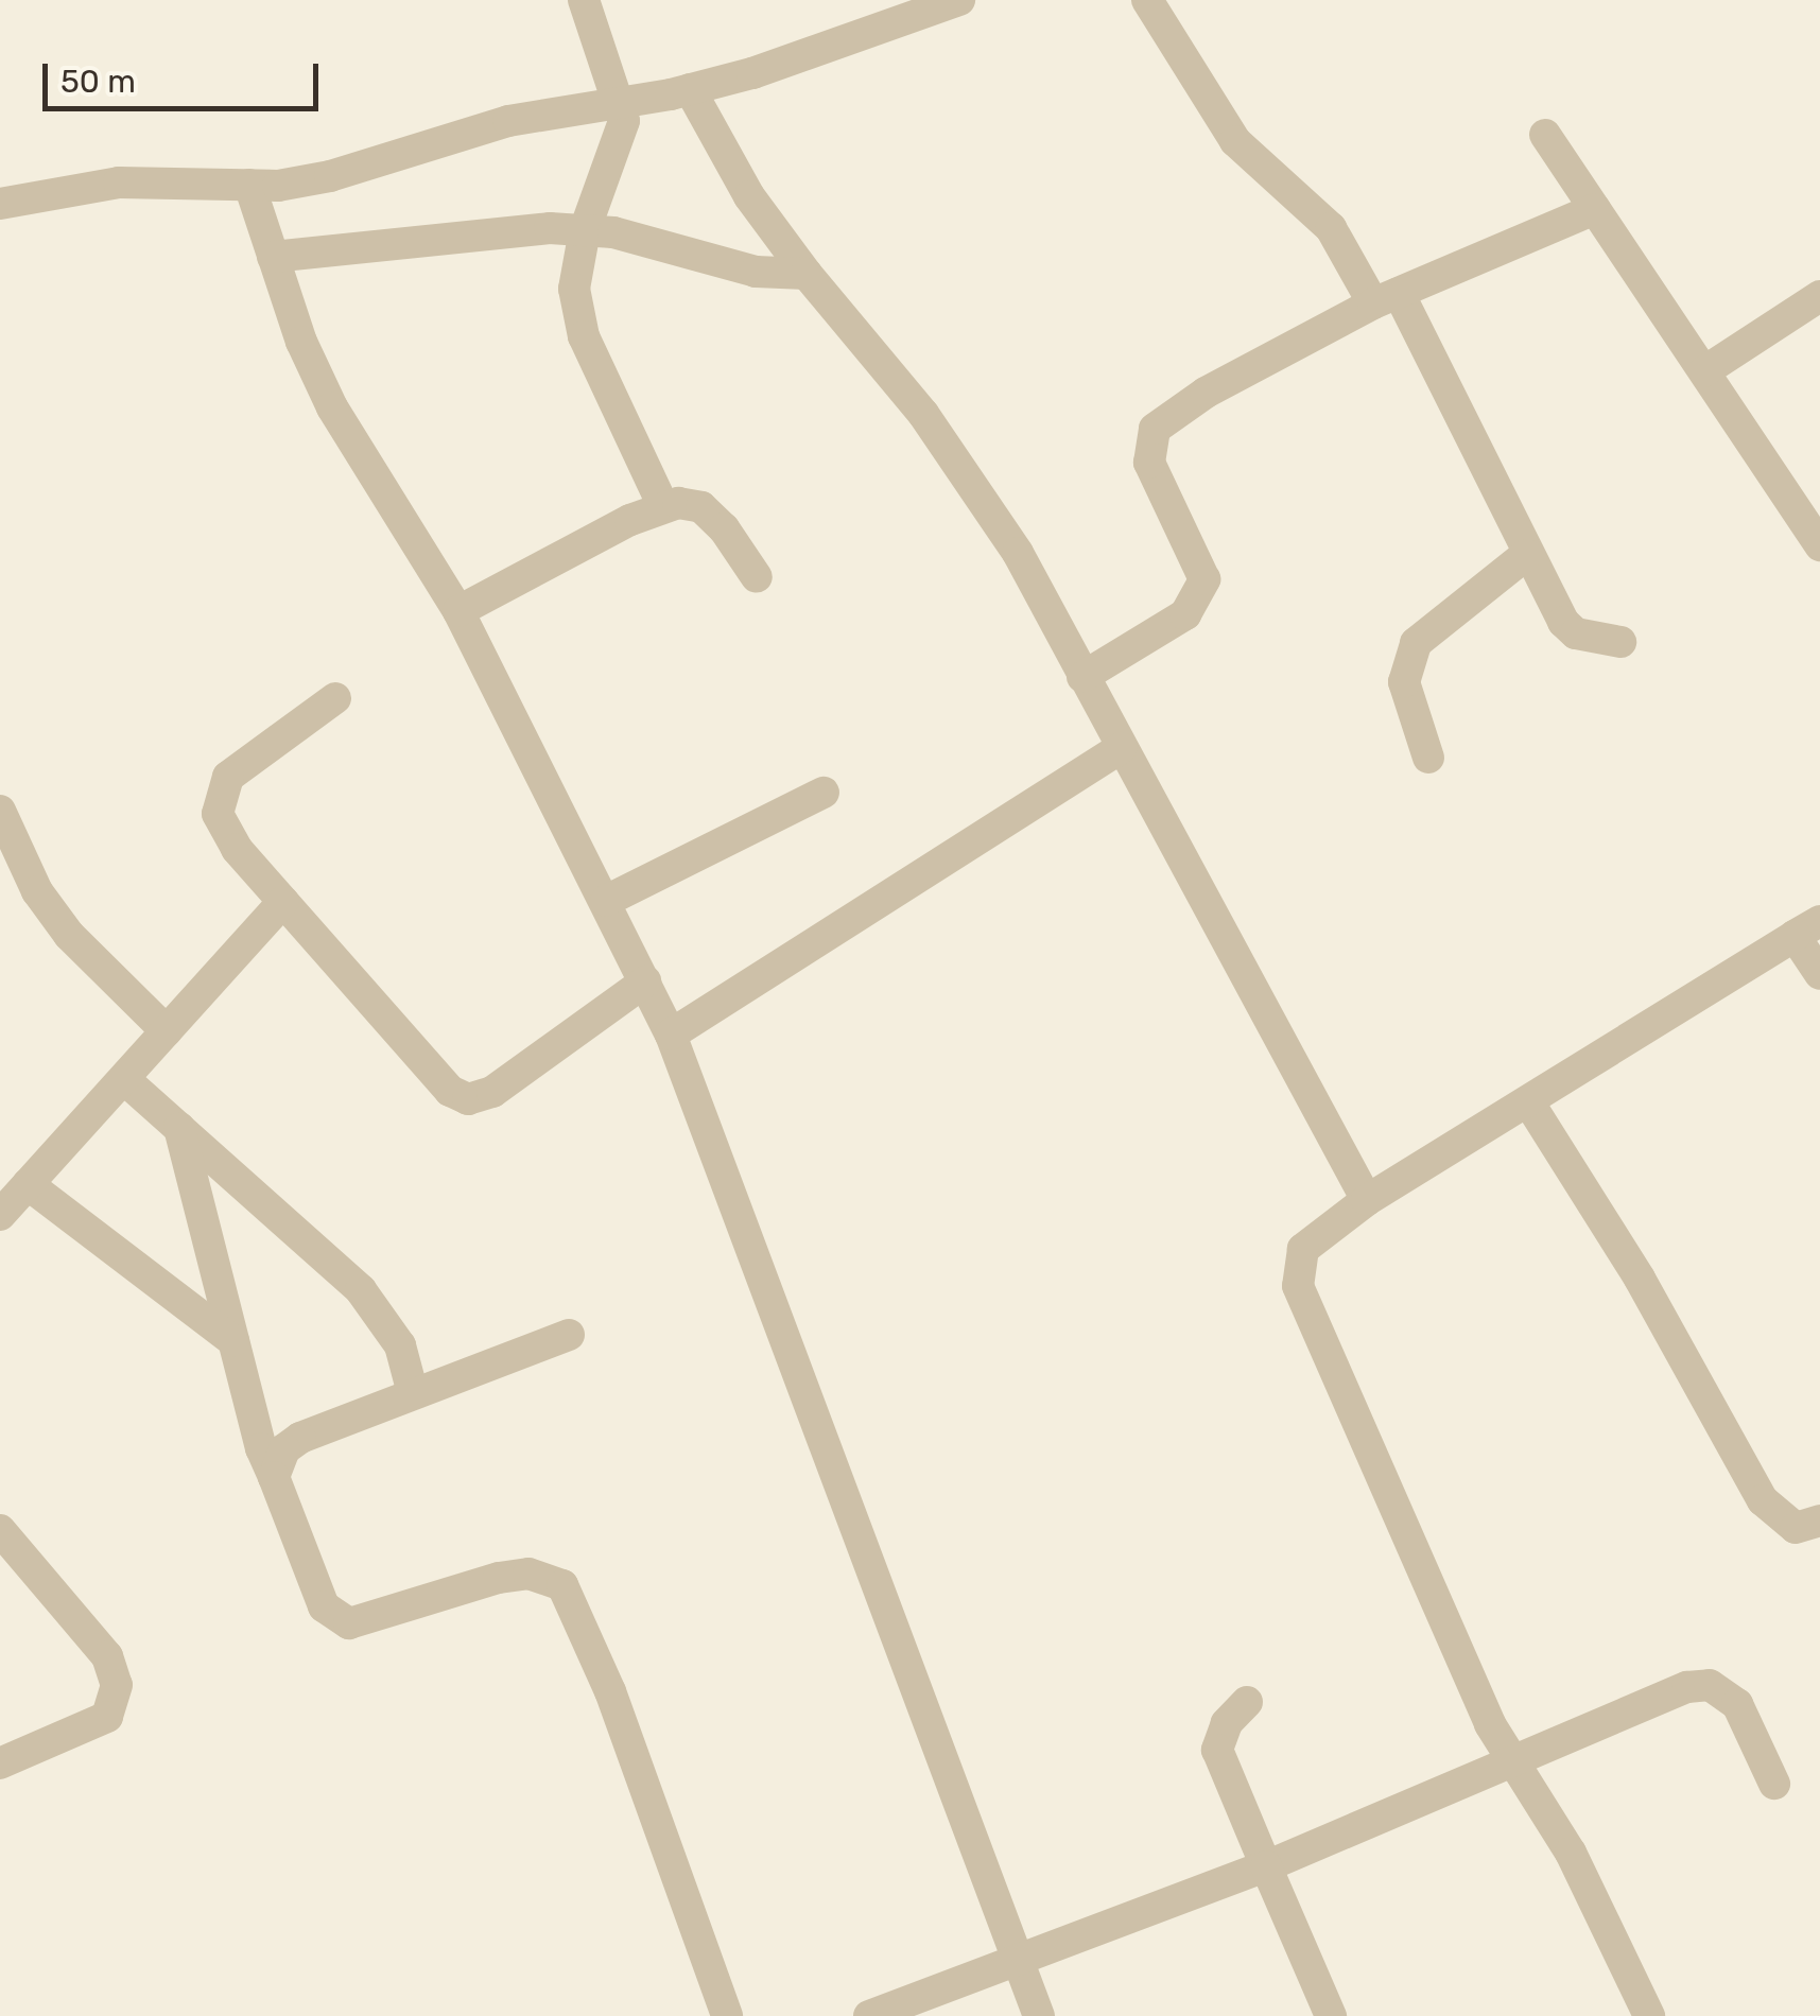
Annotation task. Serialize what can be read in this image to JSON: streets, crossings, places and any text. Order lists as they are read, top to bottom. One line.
{"scale_bar":"50 m"}
